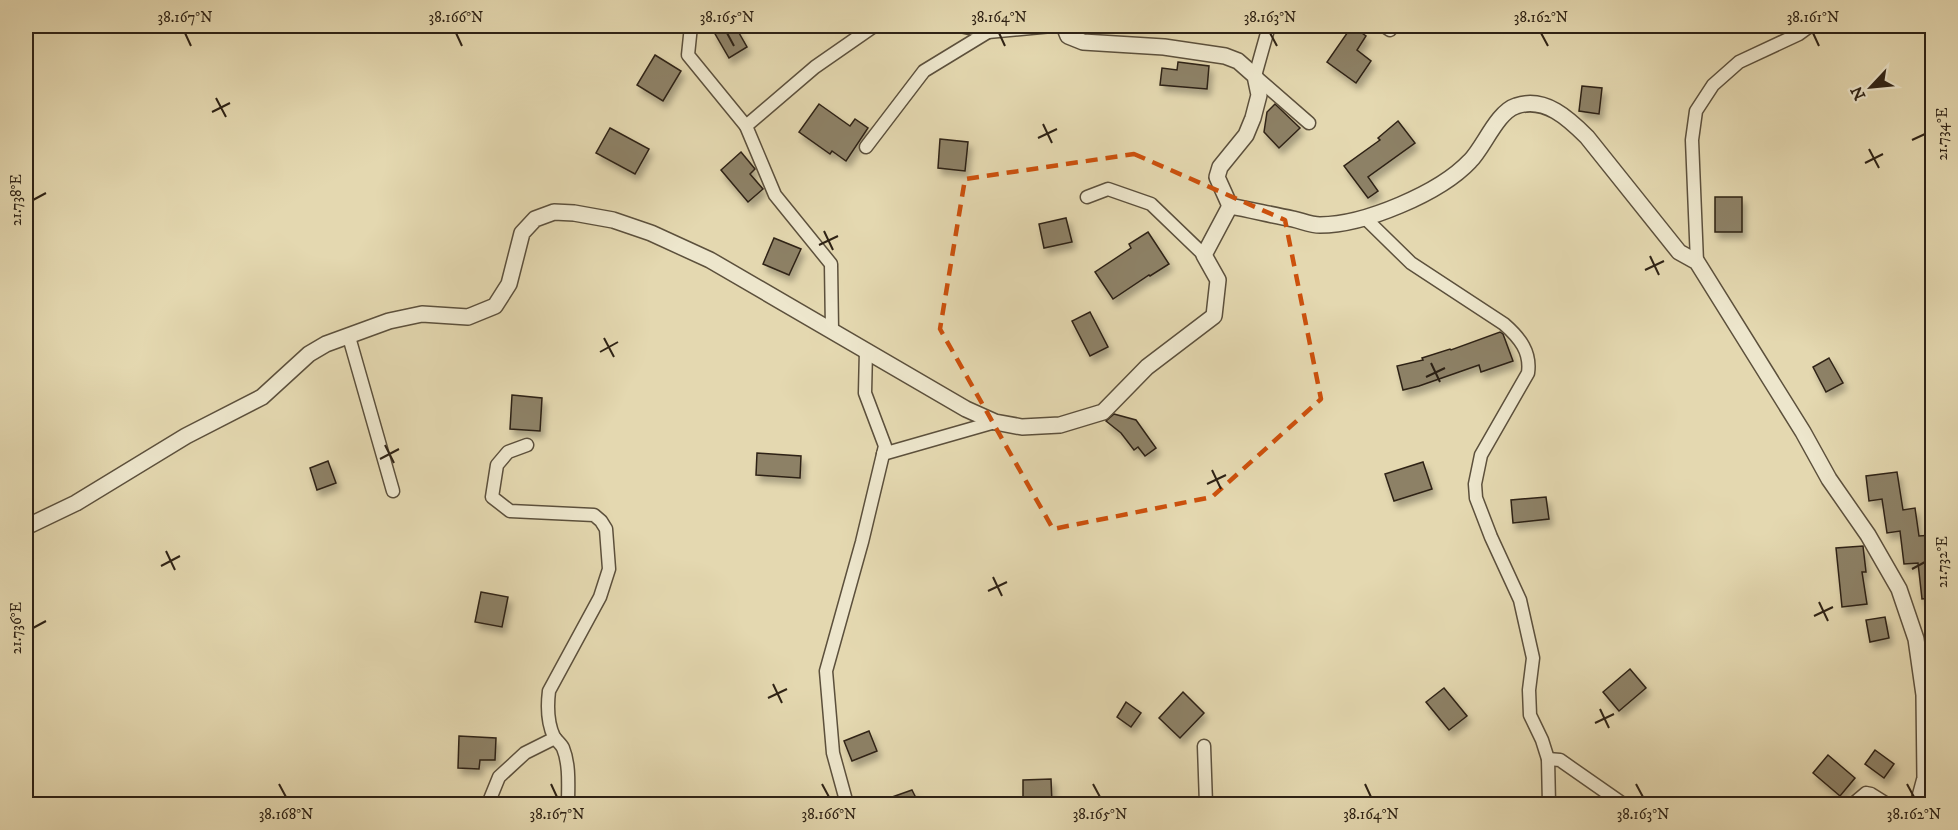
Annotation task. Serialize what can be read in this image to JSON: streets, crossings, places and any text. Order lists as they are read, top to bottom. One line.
{"north":"bottom left","coordinates":["38.167°N","38.166°N","38.165°N","38.164°N","38.163°N","38.162°N","38.161°N","21.734°E","21.738°E","21.732°E","21.736°E","38.168°N"]}
